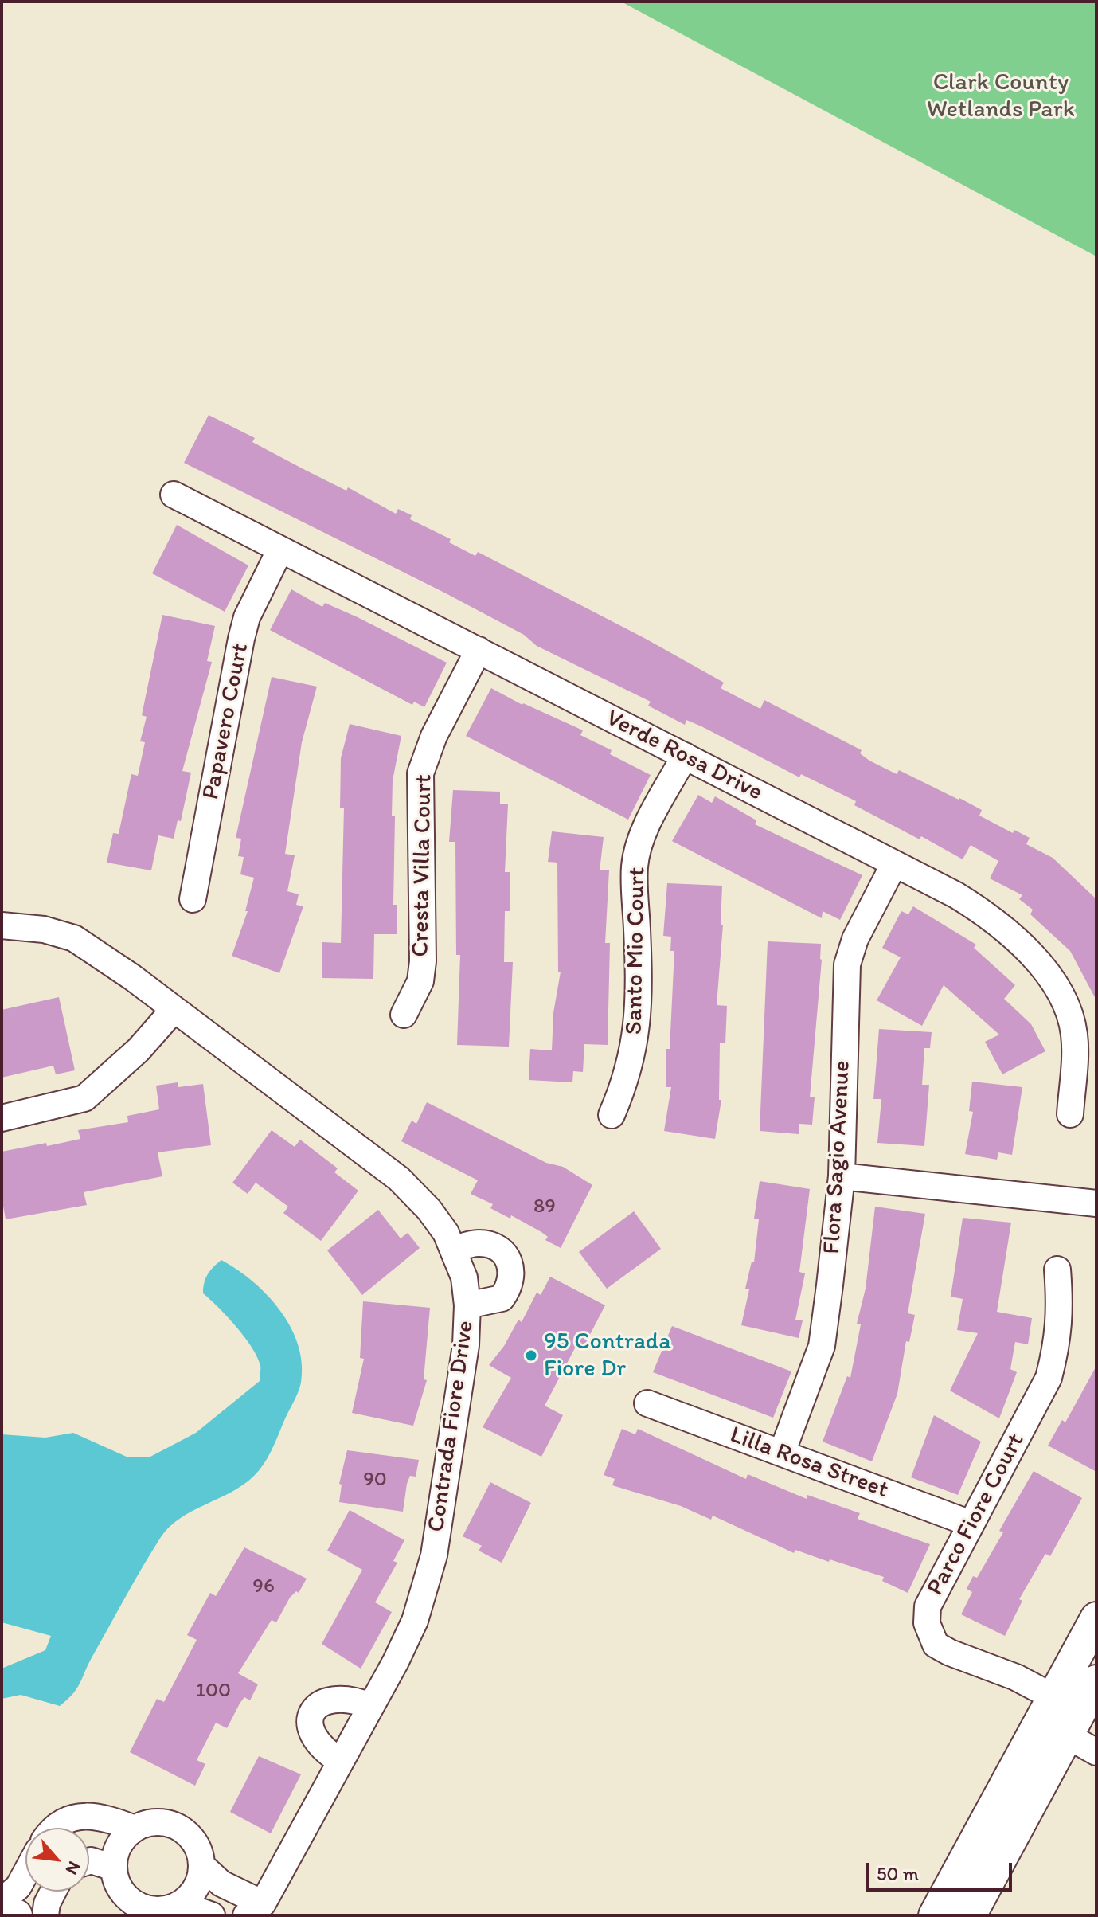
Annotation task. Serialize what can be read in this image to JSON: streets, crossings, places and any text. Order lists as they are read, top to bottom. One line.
{"streets":{"street":["Papavero Court","Verde Rosa Drive","Cresta Villa Court","Santo Mio Court","Flora Sagio Avenue","Contrada Fiore Drive","Lilla Rosa Street","Parco Fiore Court"]},"crossings":[["Papavero Court","Verde Rosa Drive"],["Verde Rosa Drive","Cresta Villa Court"],["Verde Rosa Drive","Santo Mio Court"],["Verde Rosa Drive","Flora Sagio Avenue"],["Flora Sagio Avenue","Lilla Rosa Street"],["Lilla Rosa Street","Parco Fiore Court"]],"parks":["Clark County Wetlands Park"],"places":["95 Contrada Fiore Dr"],"house_numbers":["89","90","96","100"],"scale_bar":"50 m","north":"bottom right"}
